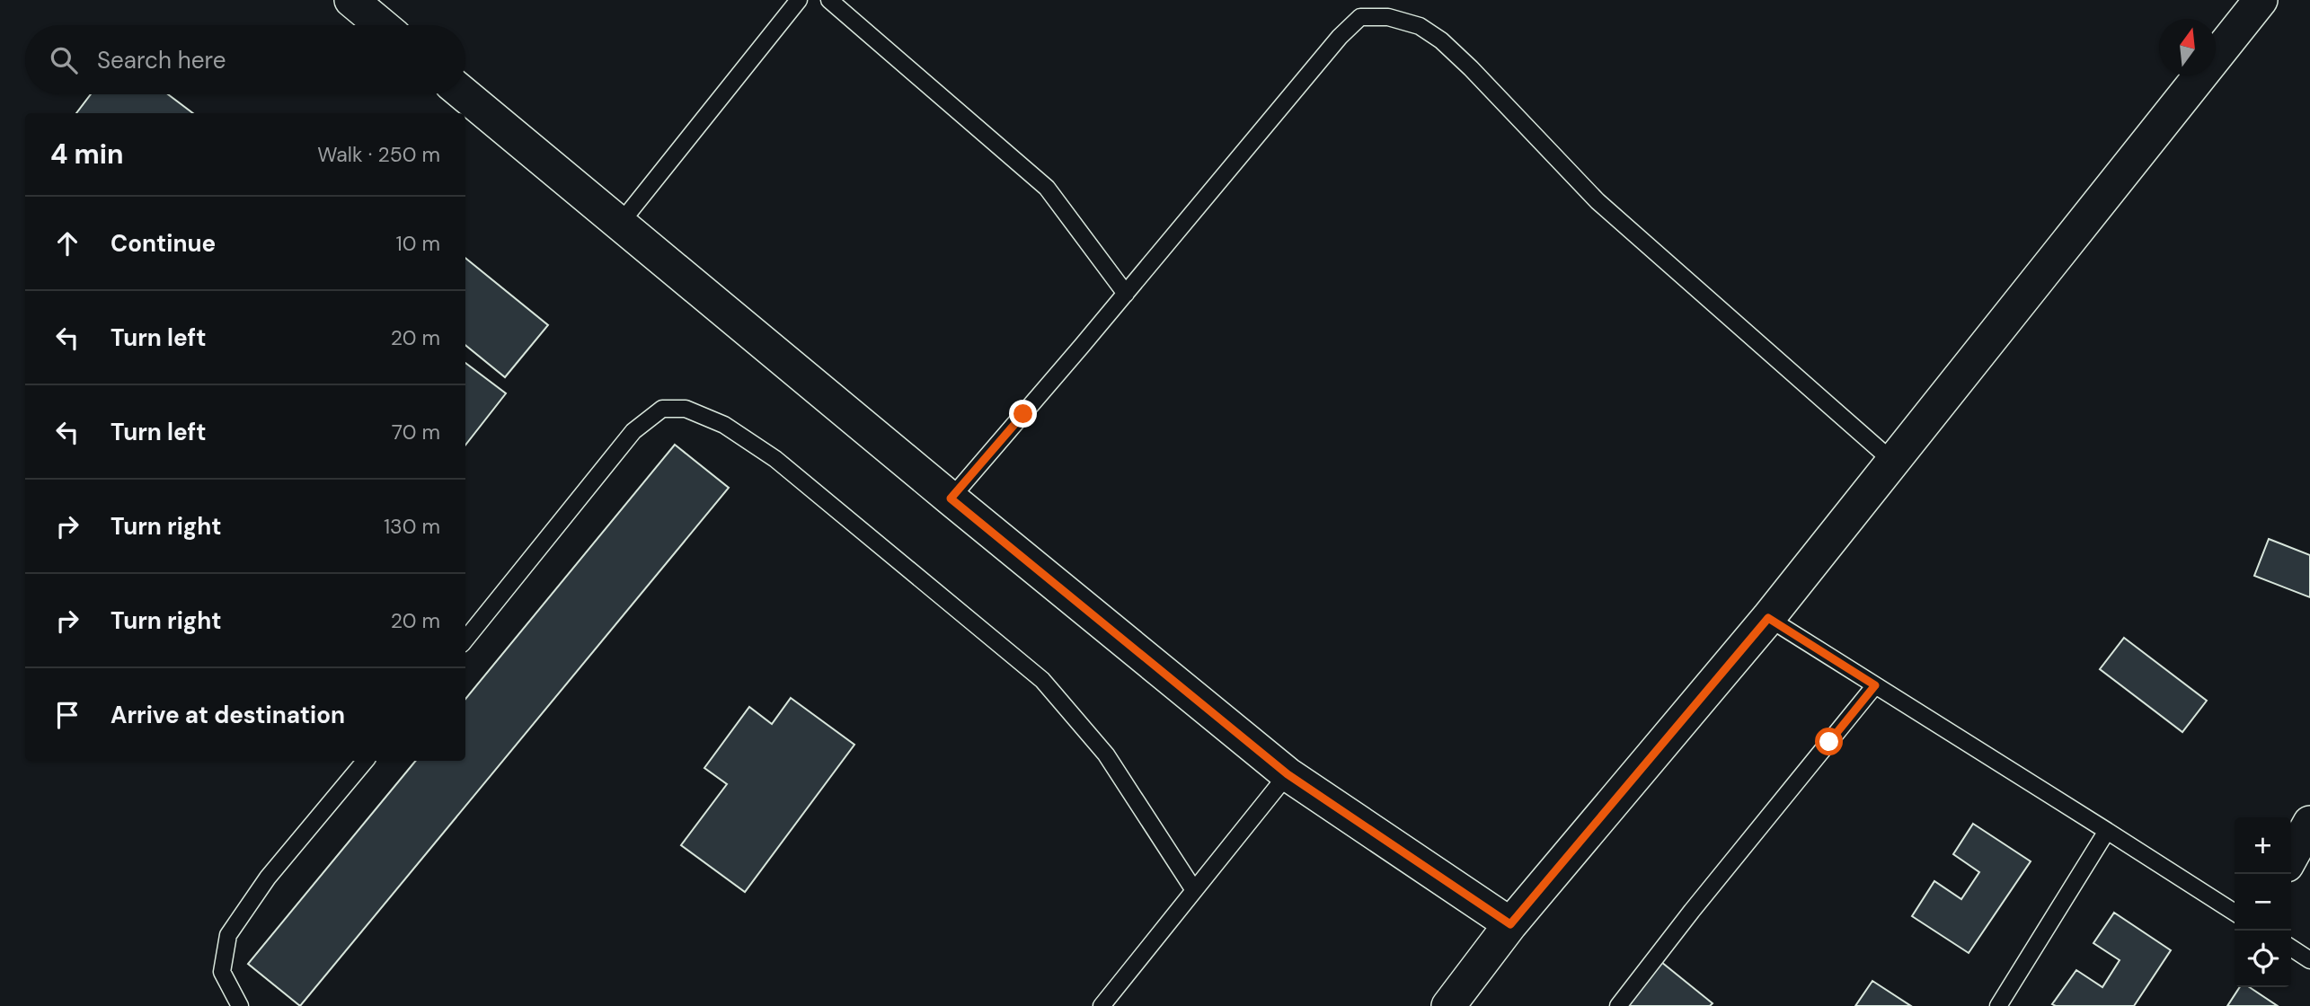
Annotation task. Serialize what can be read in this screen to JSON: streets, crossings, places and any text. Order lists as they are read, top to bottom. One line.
{"north":"top","page":{"search":"Search here","heading":["4 min","Walk · 250 m"],"list":[["Continue","10 m"],["Turn left","20 m"],["Turn left","70 m"],["Turn right","130 m"],["Turn right","20 m"],"Arrive at destination"],"map_buttons":["+","−"]}}
